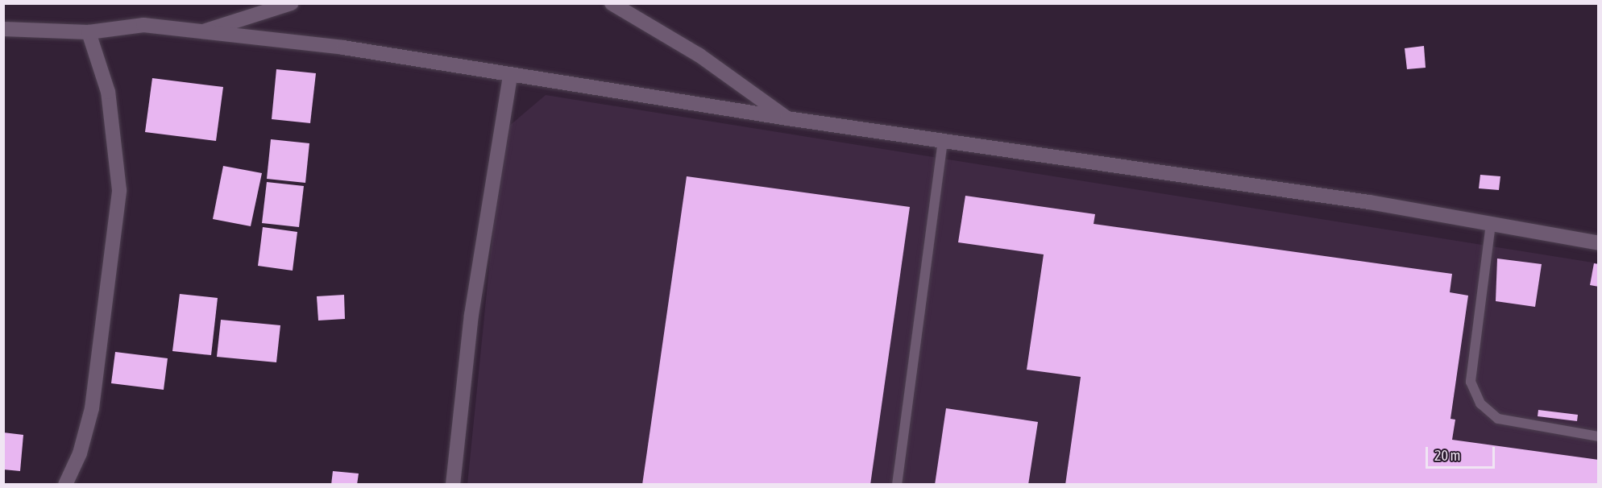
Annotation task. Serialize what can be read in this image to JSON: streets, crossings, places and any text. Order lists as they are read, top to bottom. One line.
{"scale_bar":"20 m"}
